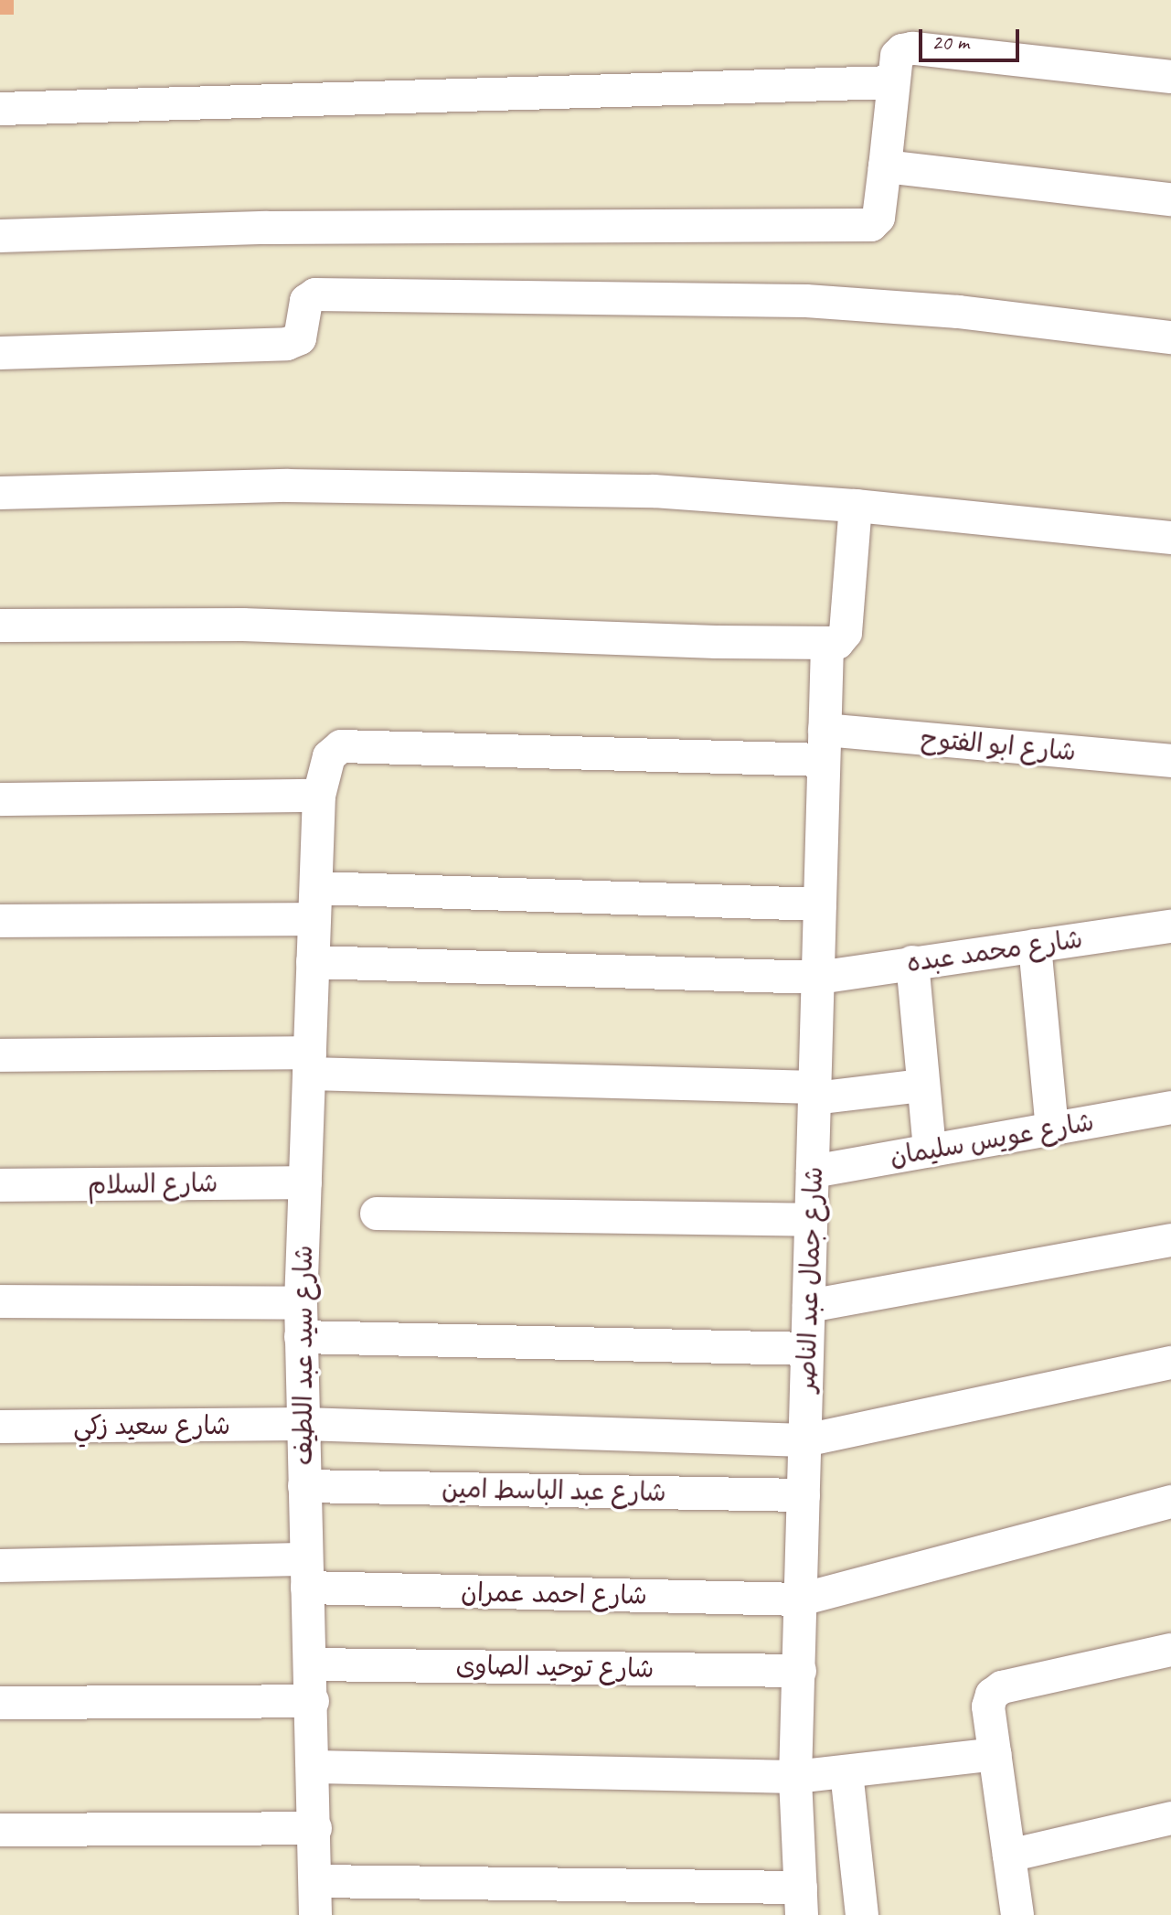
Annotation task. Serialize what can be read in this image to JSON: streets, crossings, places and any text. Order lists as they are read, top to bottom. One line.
{"streets":{"street":["شارع ابو الفتوح","شارع محمد عبده","شارع عويس سليمان","شارع السلام","شارع جمال عبد الناصر","شارع سيد عبد اللطيف","شارع سعيد زكي","شارع عبد الباسط امين","شارع احمد عمران","شارع توحيد الصاوى"]},"crossings":[["شارع ابو الفتوح","شارع جمال عبد الناصر"],["شارع ابو الفتوح","شارع سيد عبد اللطيف"],["شارع محمد عبده","شارع جمال عبد الناصر"],["شارع محمد عبده","شارع سيد عبد اللطيف"],["شارع عويس سليمان","شارع جمال عبد الناصر"],["شارع السلام","شارع سيد عبد اللطيف"],["شارع جمال عبد الناصر","شارع سعيد زكي"],["شارع جمال عبد الناصر","شارع عبد الباسط امين"],["شارع جمال عبد الناصر","شارع احمد عمران"],["شارع جمال عبد الناصر","شارع توحيد الصاوى"],["شارع سيد عبد اللطيف","شارع سعيد زكي"],["شارع سيد عبد اللطيف","شارع عبد الباسط امين"],["شارع سيد عبد اللطيف","شارع احمد عمران"],["شارع سيد عبد اللطيف","شارع توحيد الصاوى"]],"scale_bar":"20 m"}
